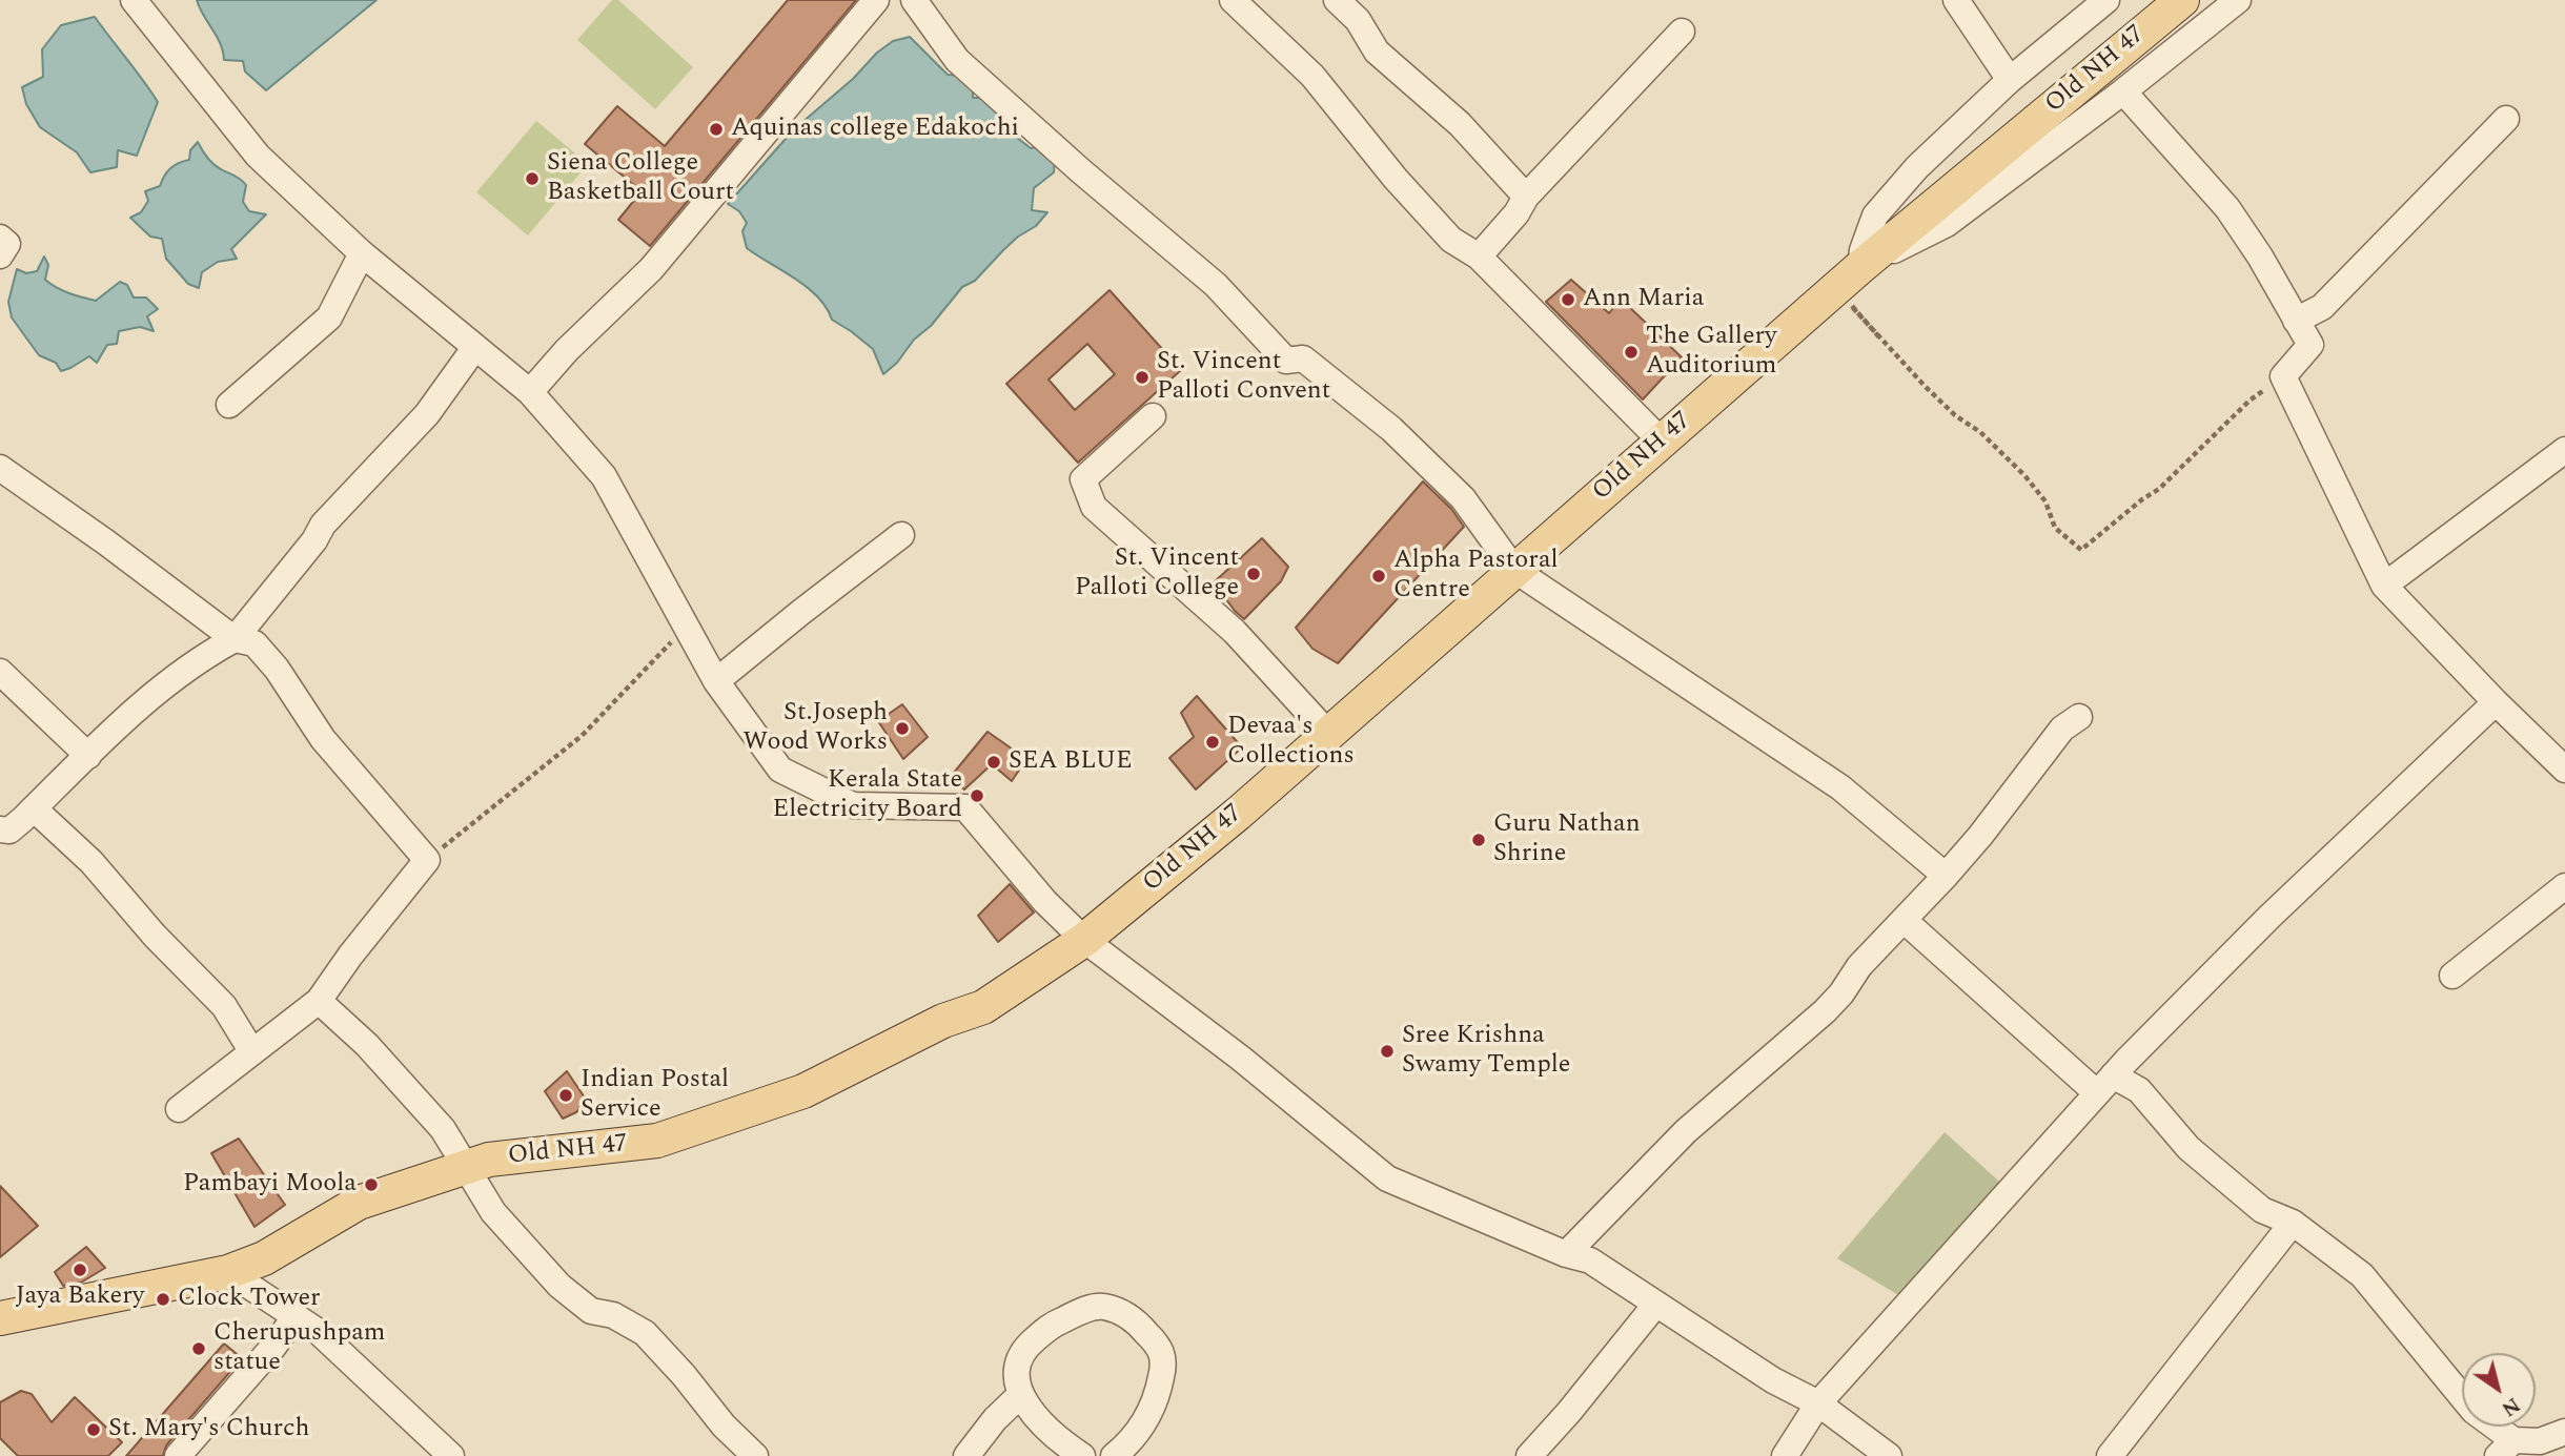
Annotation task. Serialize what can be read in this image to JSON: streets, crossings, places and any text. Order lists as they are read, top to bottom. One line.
{"streets":{"main road":["Old NH 47"]},"places":["Aquinas college Edakochi","Siena College Basketball Court","Ann Maria","The Gallery Auditorium","St. Vincent Palloti Convent","St. Vincent Palloti College","Alpha Pastoral Centre","St.Joseph Wood Works","Devaa's Collections","SEA BLUE","Kerala State Electricity Board","Guru Nathan Shrine","Sree Krishna Swamy Temple","Indian Postal Service","Pambayi Moola","Jaya Bakery","Clock Tower","Cherupushpam statue","St. Mary's Church"],"north":"bottom right"}
